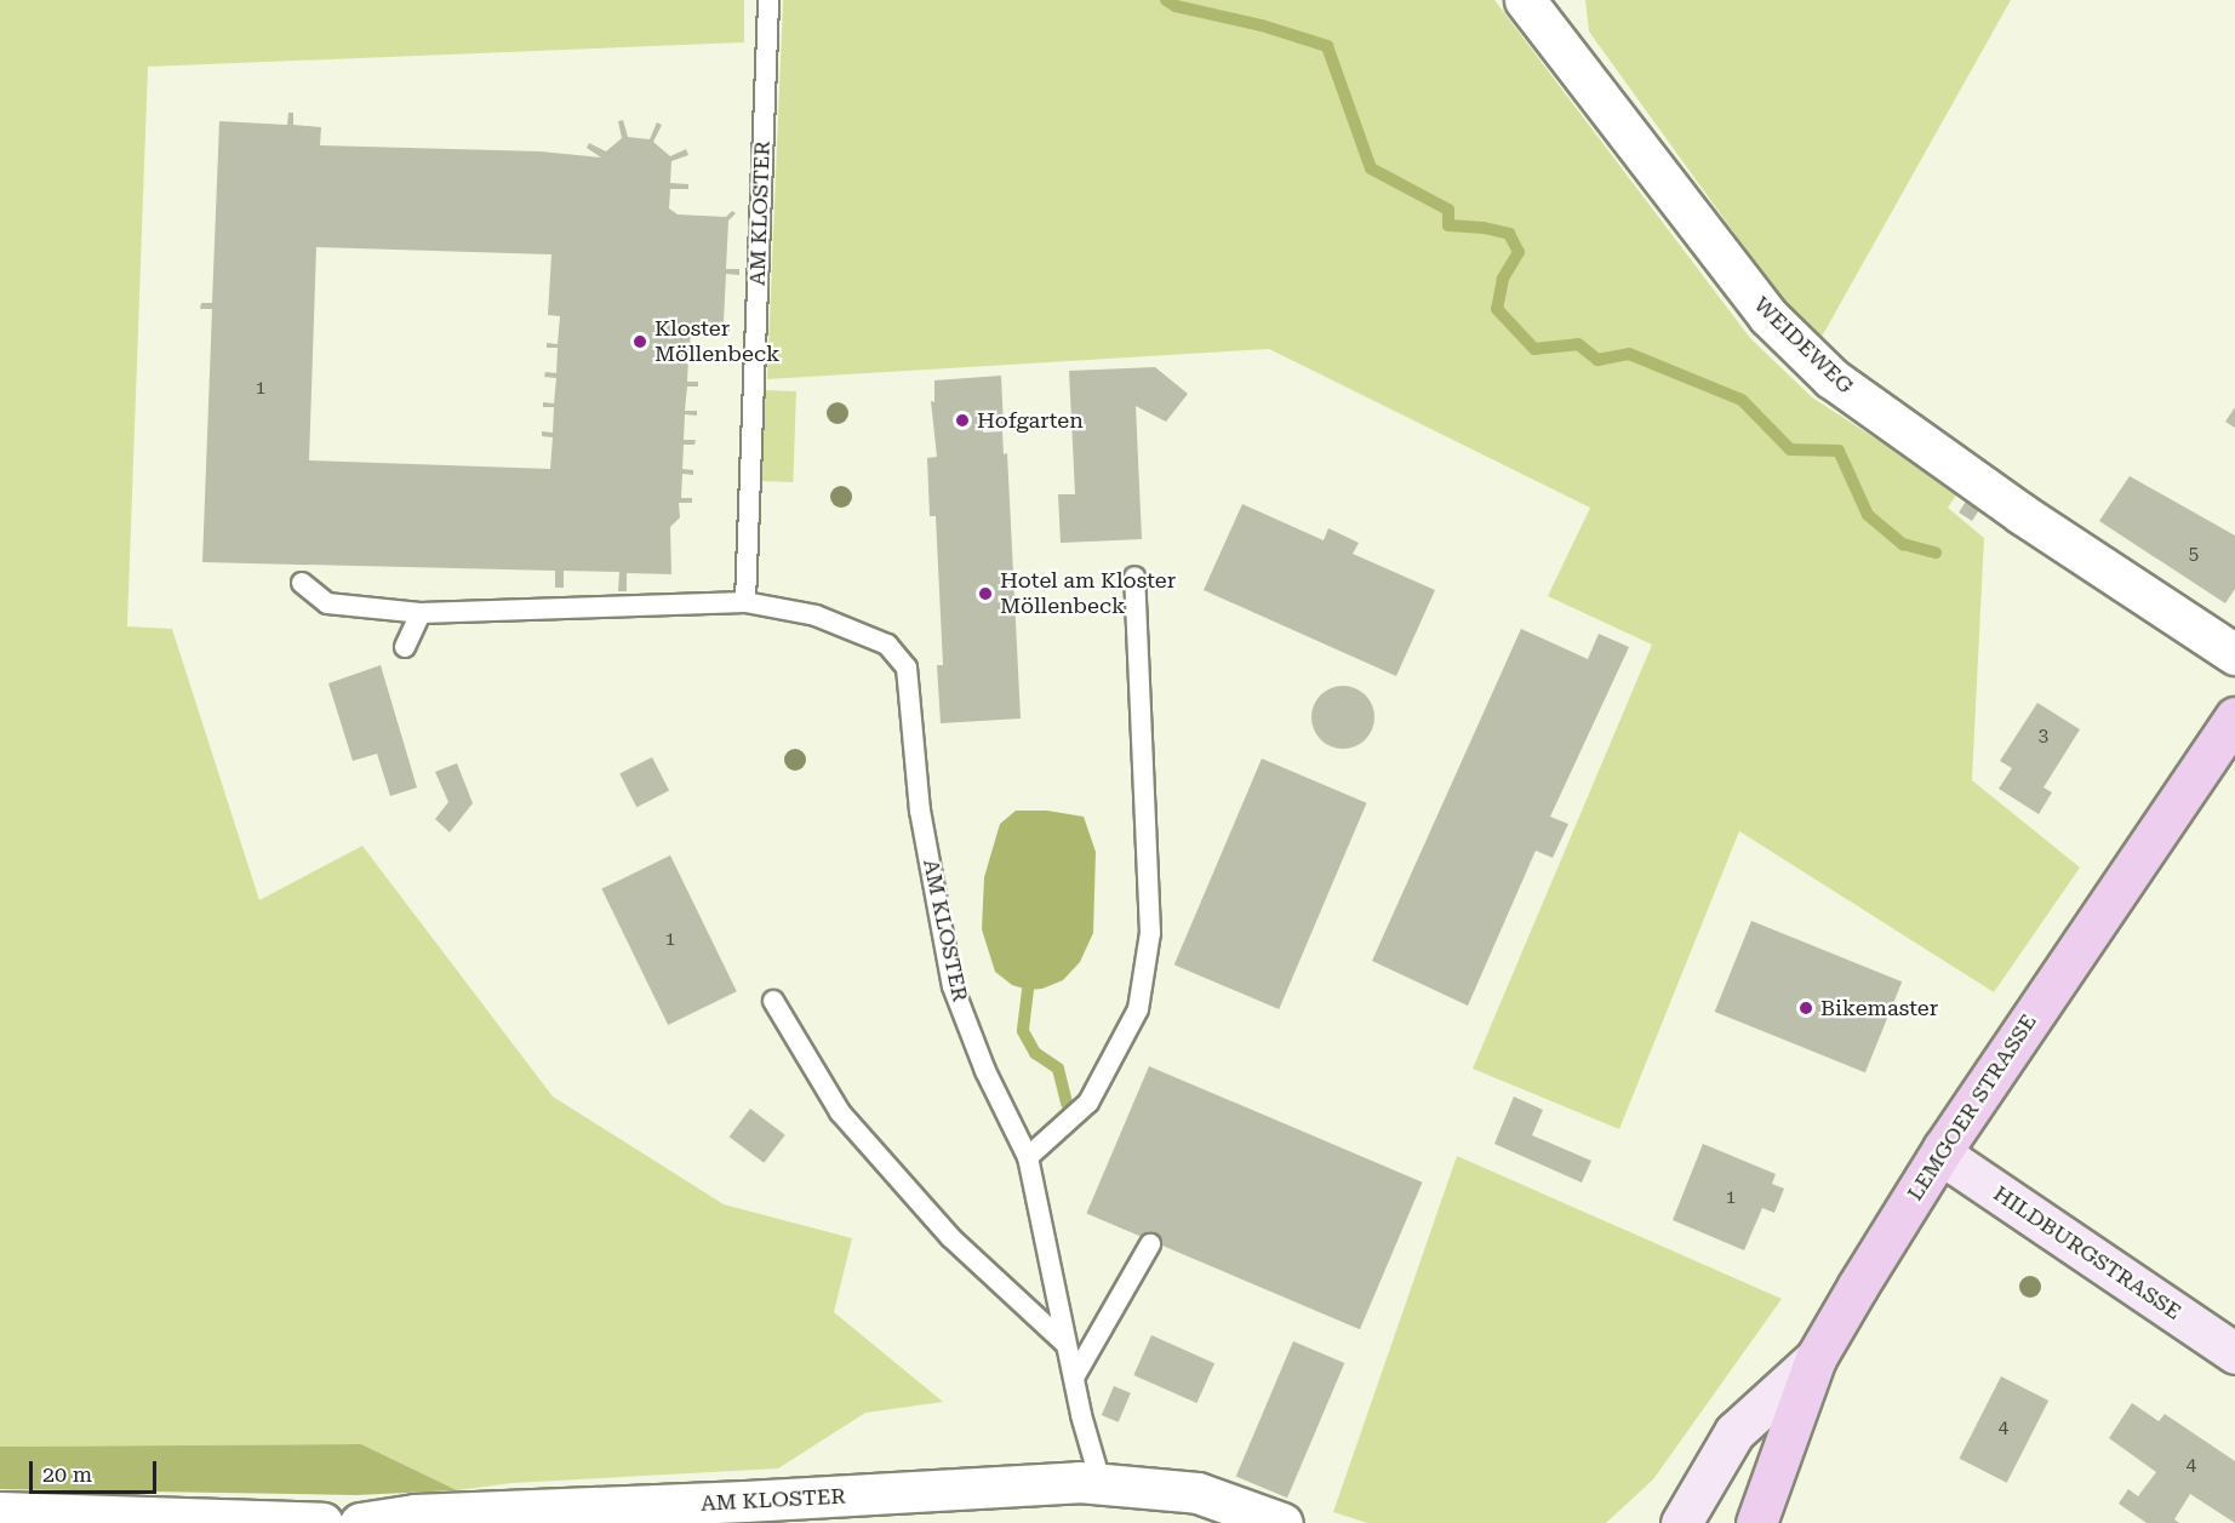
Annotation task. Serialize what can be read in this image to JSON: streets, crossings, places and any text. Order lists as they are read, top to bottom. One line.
{"streets":{"main road":["LEMGOER STRASSE"],"street":["AM KLOSTER","WEIDEWEG","HILDBURGSTRASSE"]},"crossings":[["LEMGOER STRASSE","HILDBURGSTRASSE"]],"places":["Kloster Möllenbeck","Hofgarten","Hotel am Kloster Möllenbeck","Bikemaster"],"house_numbers":["1","5","3","1","1","4","4"],"scale_bar":"20 m"}
